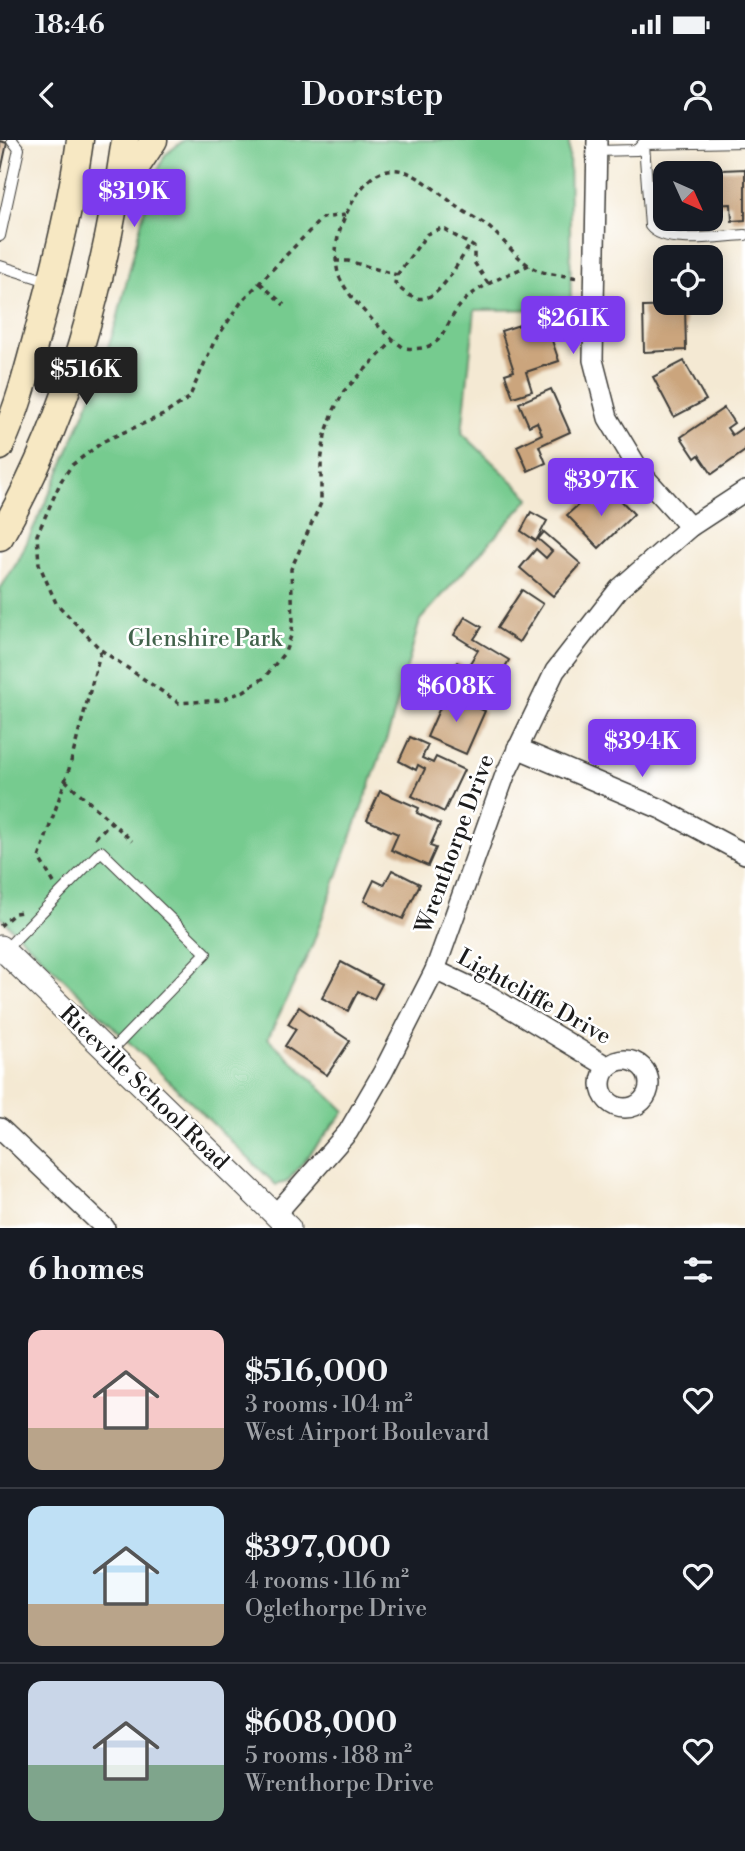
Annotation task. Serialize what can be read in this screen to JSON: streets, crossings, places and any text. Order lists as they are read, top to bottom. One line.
{"streets":{"street":["Wrenthorpe Drive","Lightcliffe Drive","Riceville School Road"]},"crossings":[["Wrenthorpe Drive","Lightcliffe Drive"],["Wrenthorpe Drive","Riceville School Road"]],"parks":["Glenshire Park"],"north":"bottom right","page":{"status":"18:46","header":"Doorstep","price":["$319K","$261K","$516K","$397K","$608K","$394K"],"heading":"6 homes","list":[{"name":"$516,000","note":"3 rooms · 104 m² · West Airport Boulevard"},{"name":"$397,000","note":"4 rooms · 116 m² · Oglethorpe Drive"},{"name":"$608,000","note":"5 rooms · 188 m² · Wrenthorpe Drive"}]}}
